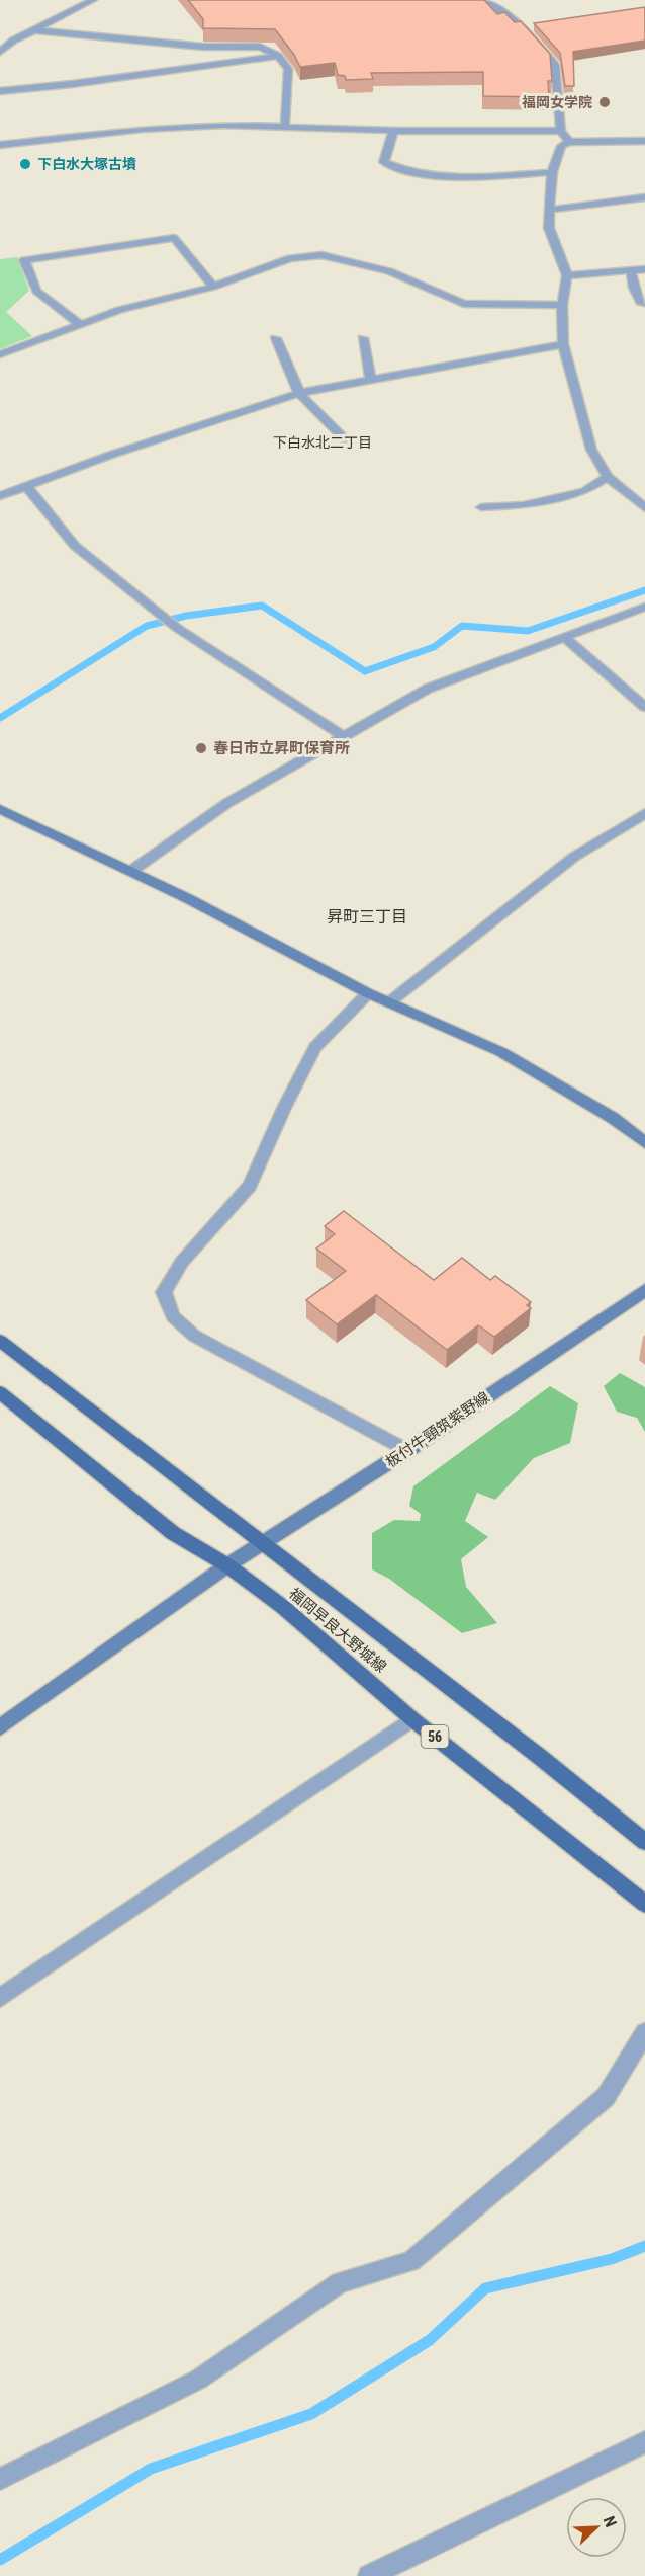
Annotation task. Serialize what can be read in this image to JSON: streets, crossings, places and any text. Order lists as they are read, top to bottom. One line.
{"streets":{"main road":["福岡早良大野城線","56"],"street":["板付牛頸筑紫野線"]},"crossings":[["板付牛頸筑紫野線","福岡早良大野城線"]],"districts":["下白水北二丁目","昇町三丁目"],"places":["福岡女学院","下白水大塚古墳","春日市立昇町保育所"],"north":"top right"}
